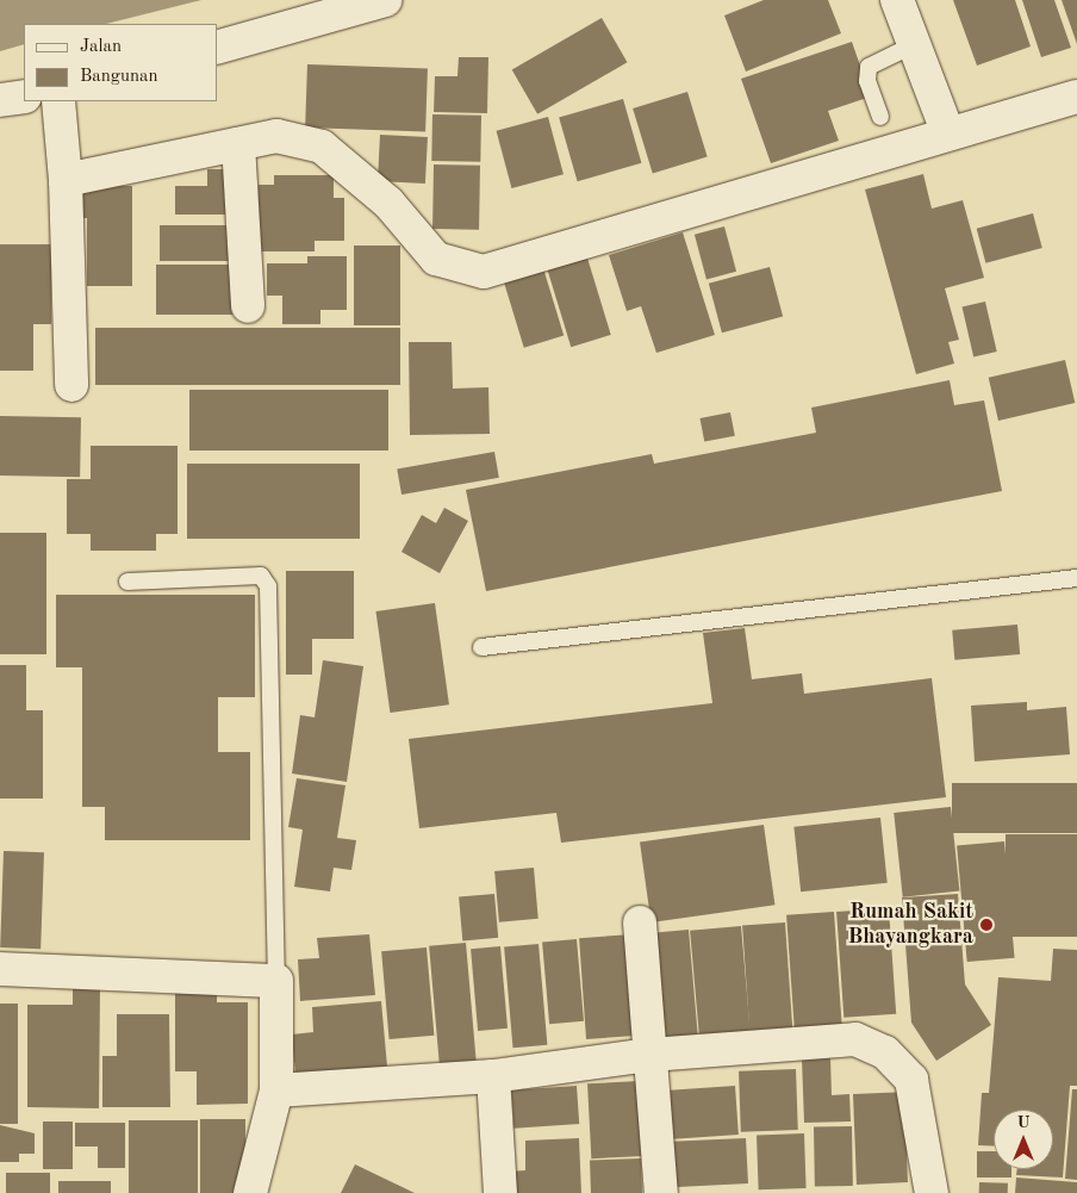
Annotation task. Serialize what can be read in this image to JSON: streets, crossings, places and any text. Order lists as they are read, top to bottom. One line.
{"places":["Rumah Sakit Bhayangkara"],"legend":["Jalan","Bangunan"],"north":"top"}
